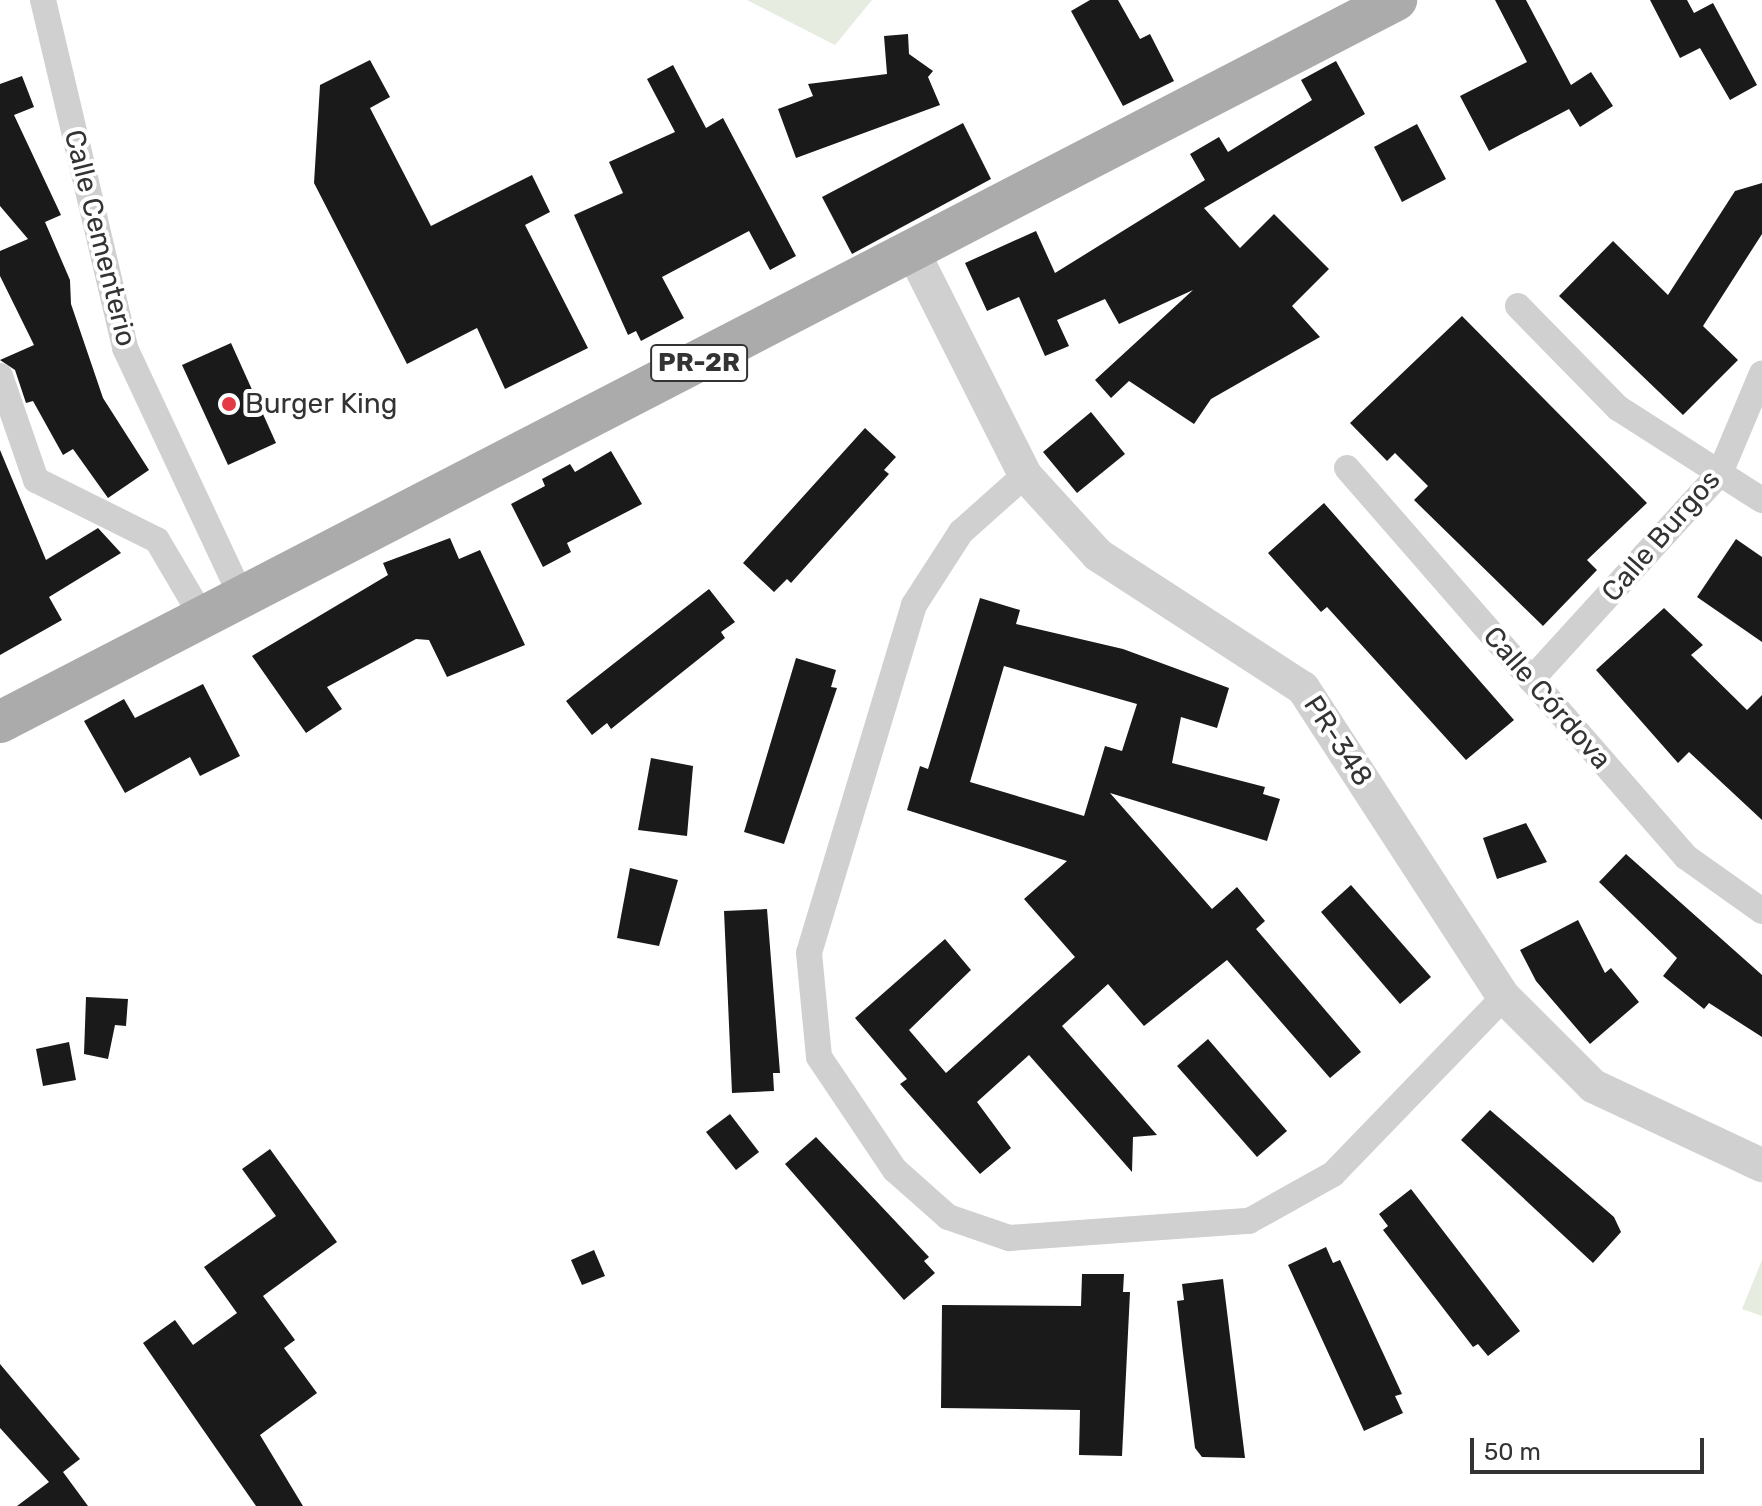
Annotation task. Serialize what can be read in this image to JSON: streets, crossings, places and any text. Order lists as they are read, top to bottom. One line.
{"streets":{"main road":["PR-2R"],"street":["Calle Cementerio","Calle Burgos","Calle Córdova","PR-348"]},"crossings":[["Calle Cementerio","PR-2R"],["PR-2R","PR-348"],["Calle Burgos","Calle Córdova"]],"places":["Burger King"],"scale_bar":"50 m"}
